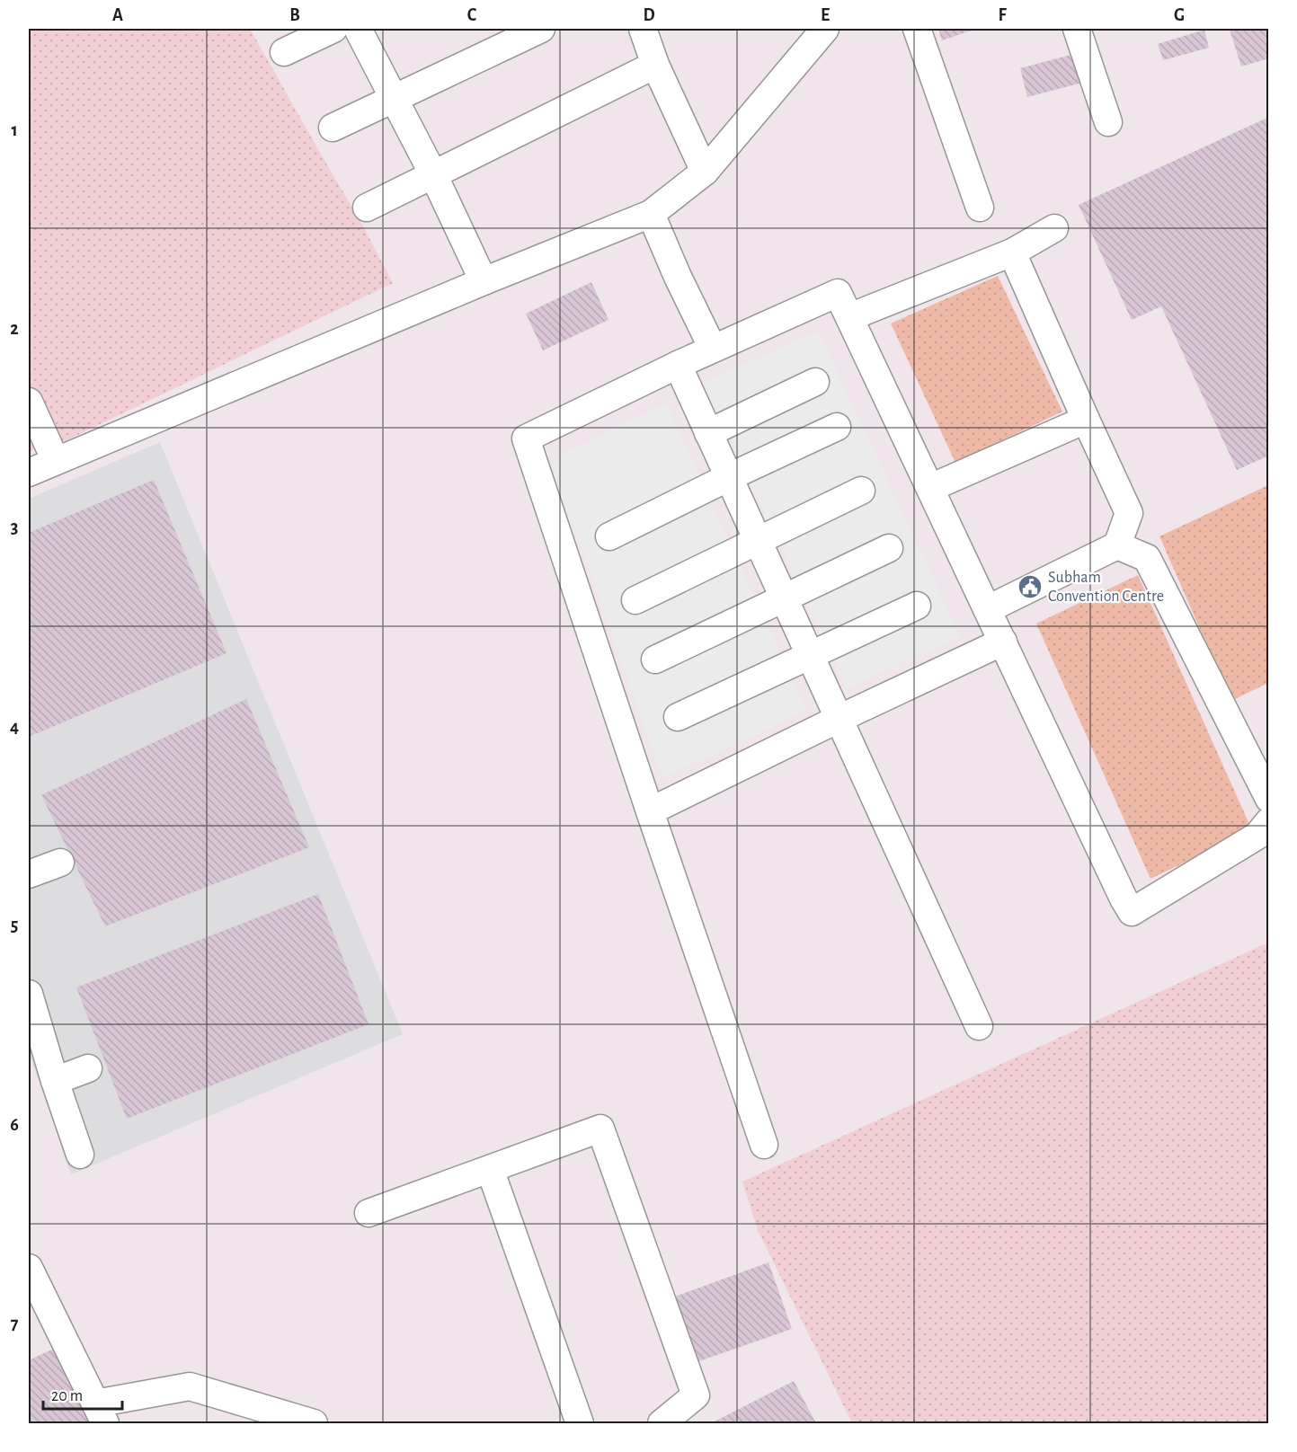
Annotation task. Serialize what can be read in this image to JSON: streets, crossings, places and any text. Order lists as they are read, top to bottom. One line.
{"places":{"public building":["Subham Convention Centre"]},"scale_bar":"20 m","grid":{"columns":["A","B","C","D","E","F","G"],"rows":["1","2","3","4","5","6","7"]}}
